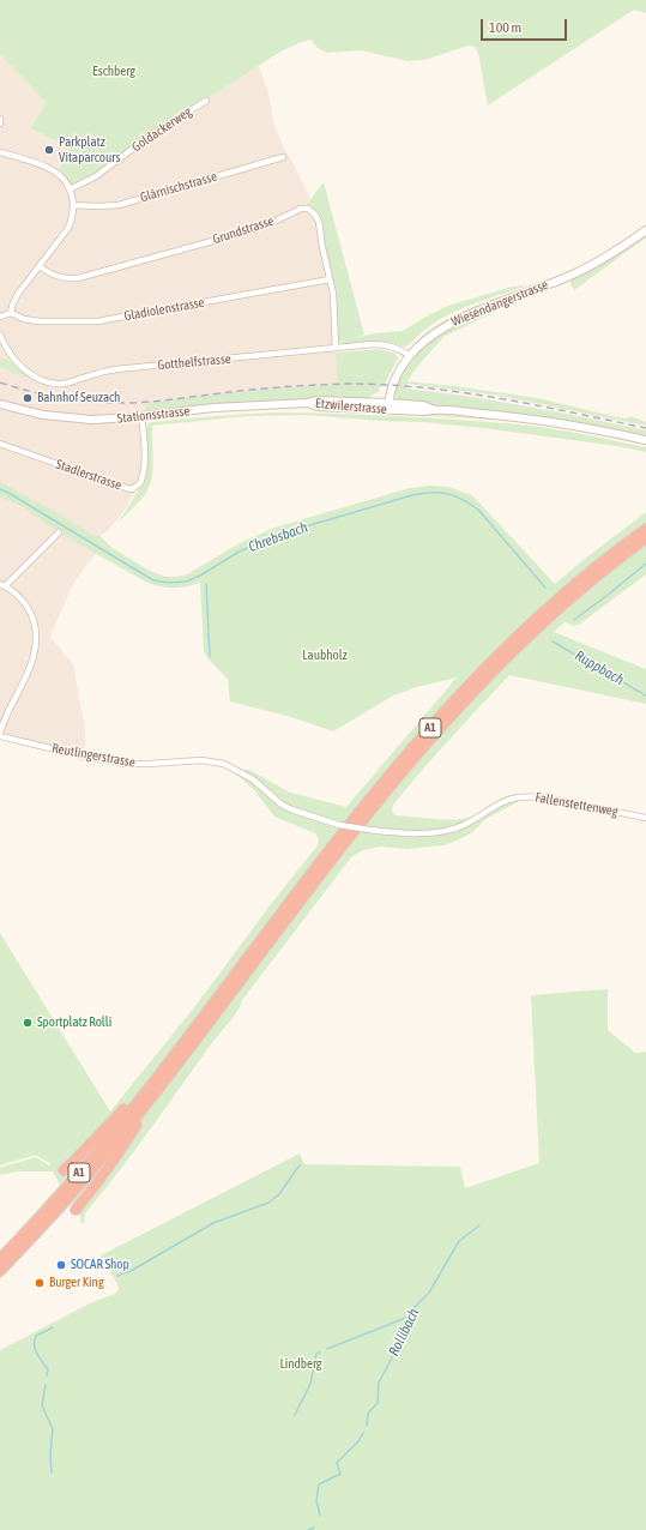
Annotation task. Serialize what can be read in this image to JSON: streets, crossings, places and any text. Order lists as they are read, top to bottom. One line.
{"streets":{"highway":["A1"],"main road":["Wiesendangerstrasse","Etzwilerstrasse","Stationsstrasse"],"street":["Goldackerweg","Glärnischstrasse","Grundstrasse","Gladiolenstrasse","Gotthelfstrasse","Stadlerstrasse","Reutlingerstrasse","Fallenstettenweg"]},"crossings":[["Grundstrasse","Gladiolenstrasse"],["Grundstrasse","Gotthelfstrasse"],["Wiesendangerstrasse","Gotthelfstrasse"],["Wiesendangerstrasse","Etzwilerstrasse"],["Etzwilerstrasse","Stationsstrasse"],["Stationsstrasse","Stadlerstrasse"],["Reutlingerstrasse","Fallenstettenweg"]],"water":["Chrebsbach","Ruppbach","Rollibach"],"parks":["Eschberg","Laubholz","Lindberg"],"places":["Parkplatz Vitaparcours","Bahnhof Seuzach","Sportplatz Rolli","SOCAR Shop","Burger King"],"scale_bar":"100 m"}
